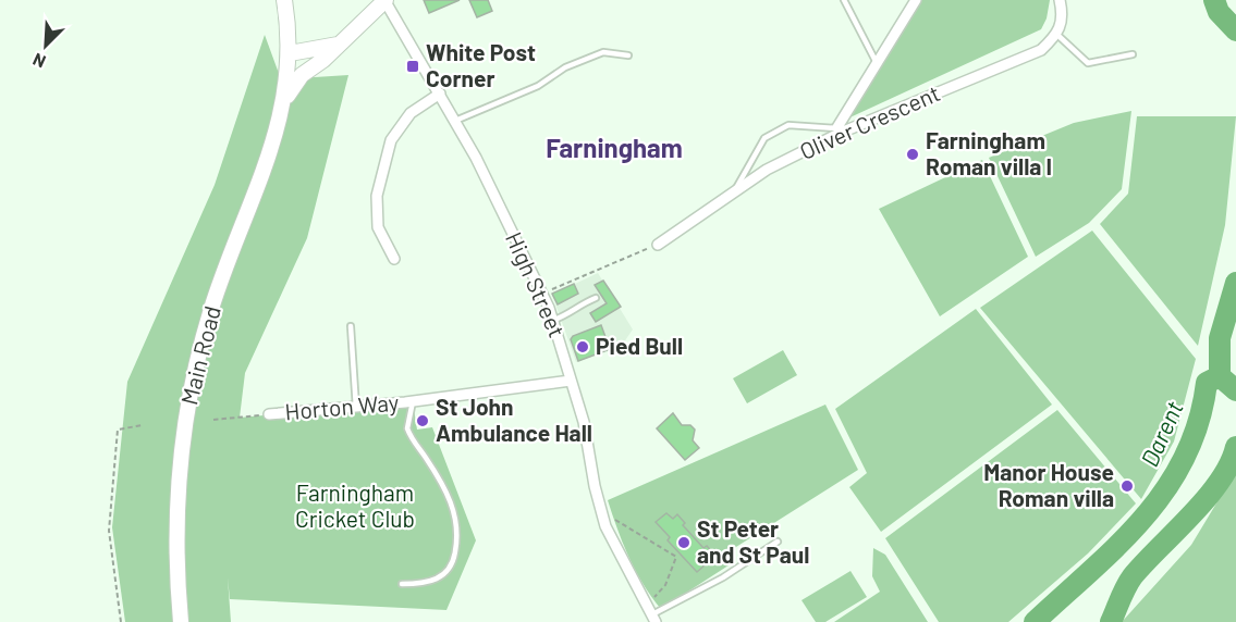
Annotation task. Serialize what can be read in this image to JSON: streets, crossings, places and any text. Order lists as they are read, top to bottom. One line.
{"streets":{"main road":["Main Road"],"street":["Oliver Crescent","High Street","Horton Way"]},"crossings":[["High Street","Horton Way"]],"districts":["Farningham"],"water":["Darent"],"parks":["Farningham Cricket Club"],"places":{"transit":["White Post Corner"],"other":["Farningham Roman villa I","Pied Bull","St John Ambulance Hall","Manor House Roman villa","St Peter and St Paul"]},"north":"bottom left"}
